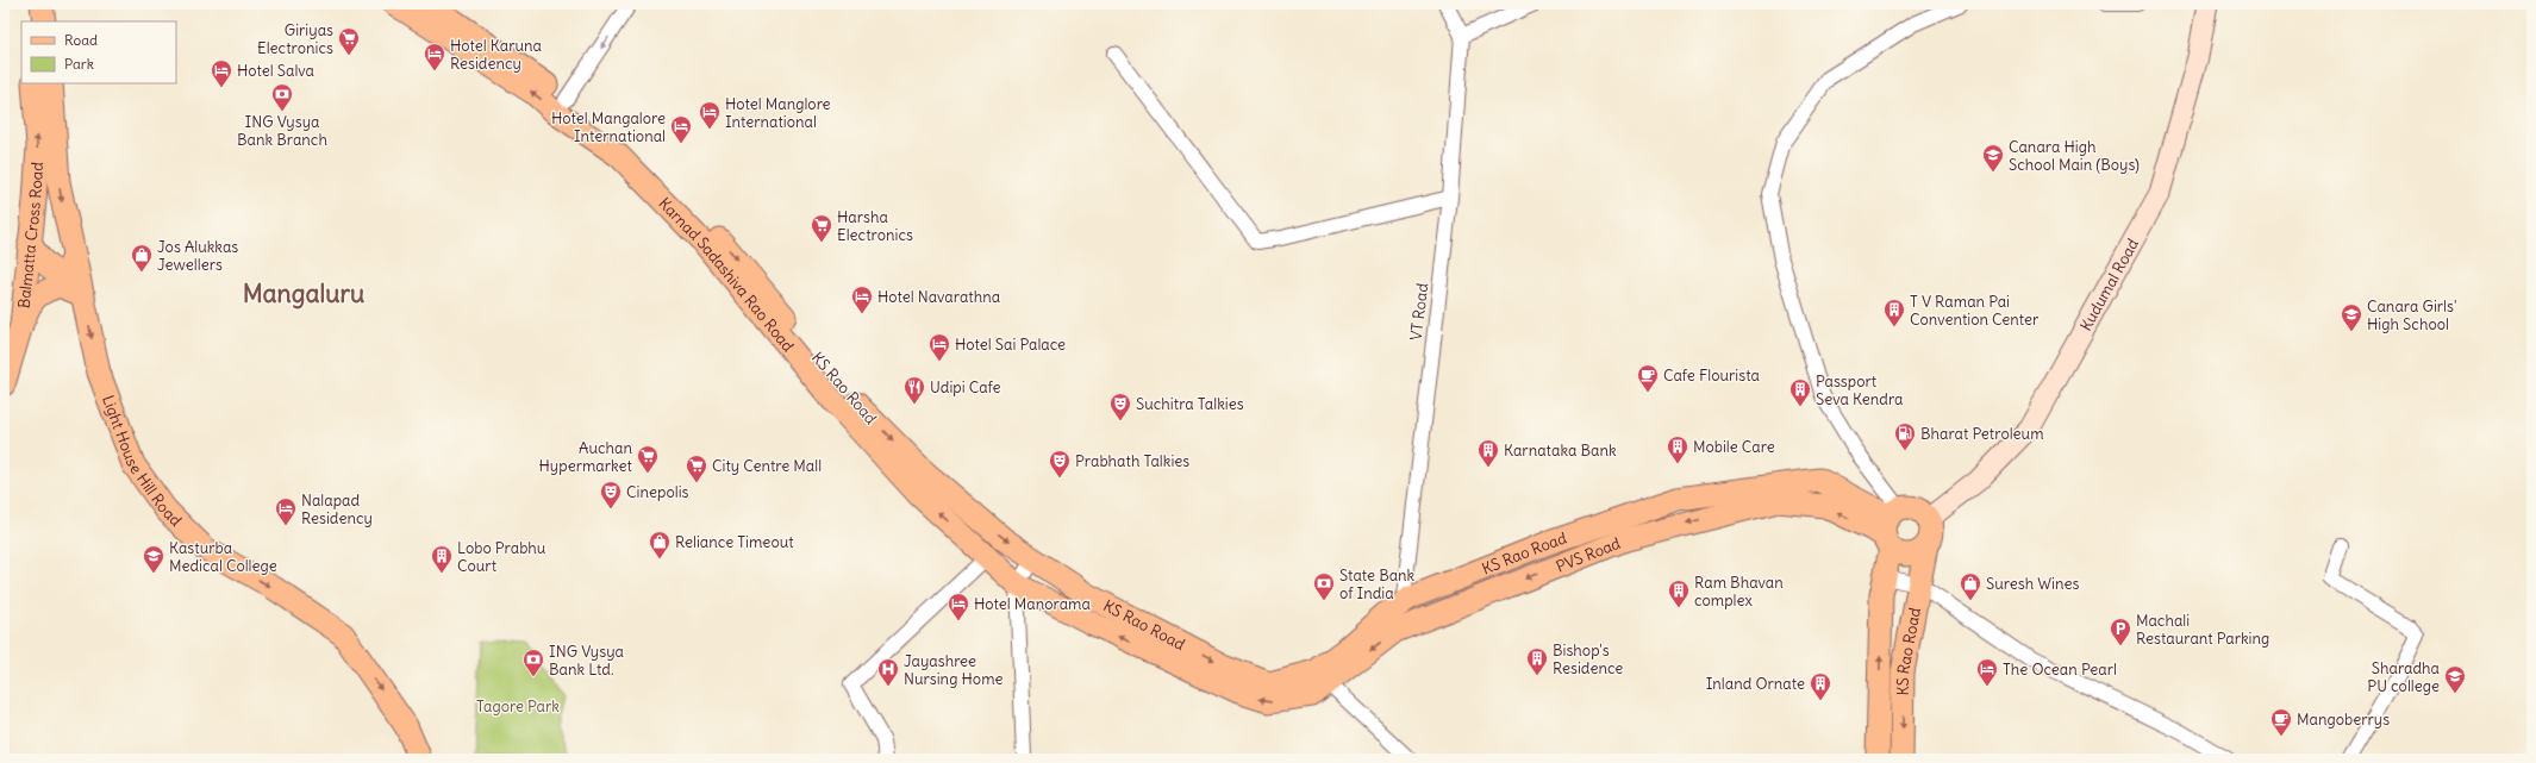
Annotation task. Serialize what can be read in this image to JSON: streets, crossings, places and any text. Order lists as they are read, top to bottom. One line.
{"streets":{"main road":["Balmatta Cross Road","Karnad Sadashiva Rao Road","KS Rao Road","Light House Hill Road","PVS Road"],"street":["Kudumal Road","VT Road"]},"crossings":[["Karnad Sadashiva Rao Road","PVS Road"],["Kudumal Road","KS Rao Road"],["Kudumal Road","PVS Road"],["VT Road","KS Rao Road"],["VT Road","PVS Road"],["KS Rao Road","PVS Road"]],"one_way":["Balmatta Cross Road","Karnad Sadashiva Rao Road","Light House Hill Road","PVS Road"],"districts":["Mangaluru"],"parks":["Tagore Park"],"places":{"supermarket":["Giriyas Electronics","Harsha Electronics","Auchan Hypermarket","City Centre Mall"],"hotel":["Hotel Karuna Residency","Hotel Salva","Hotel Manglore International","Hotel Mangalore International","Hotel Navarathna","Hotel Sai Palace","Nalapad Residency","Hotel Manorama","The Ocean Pearl"],"bank":["ING Vysya Bank Branch","State Bank of India","ING Vysya Bank Ltd."],"school or university":["Canara High School Main (Boys)","Canara Girls' High School","Kasturba Medical College","Sharadha PU college"],"shop":["Jos Alukkas Jewellers","Reliance Timeout","Suresh Wines"],"building":["T V Raman Pai Convention Center","Passport Seva Kendra","Mobile Care","Karnataka Bank","Lobo Prabhu Court","Ram Bhavan complex","Bishop's Residence","Inland Ornate"],"cafe":["Cafe Flourista","Mangoberrys"],"restaurant":["Udipi Cafe"],"theatre":["Suchitra Talkies","Prabhath Talkies","Cinepolis"],"fuel station":["Bharat Petroleum"],"parking":["Machali Restaurant Parking"],"hospital":["Jayashree Nursing Home"]},"legend":["Road","Park"]}
